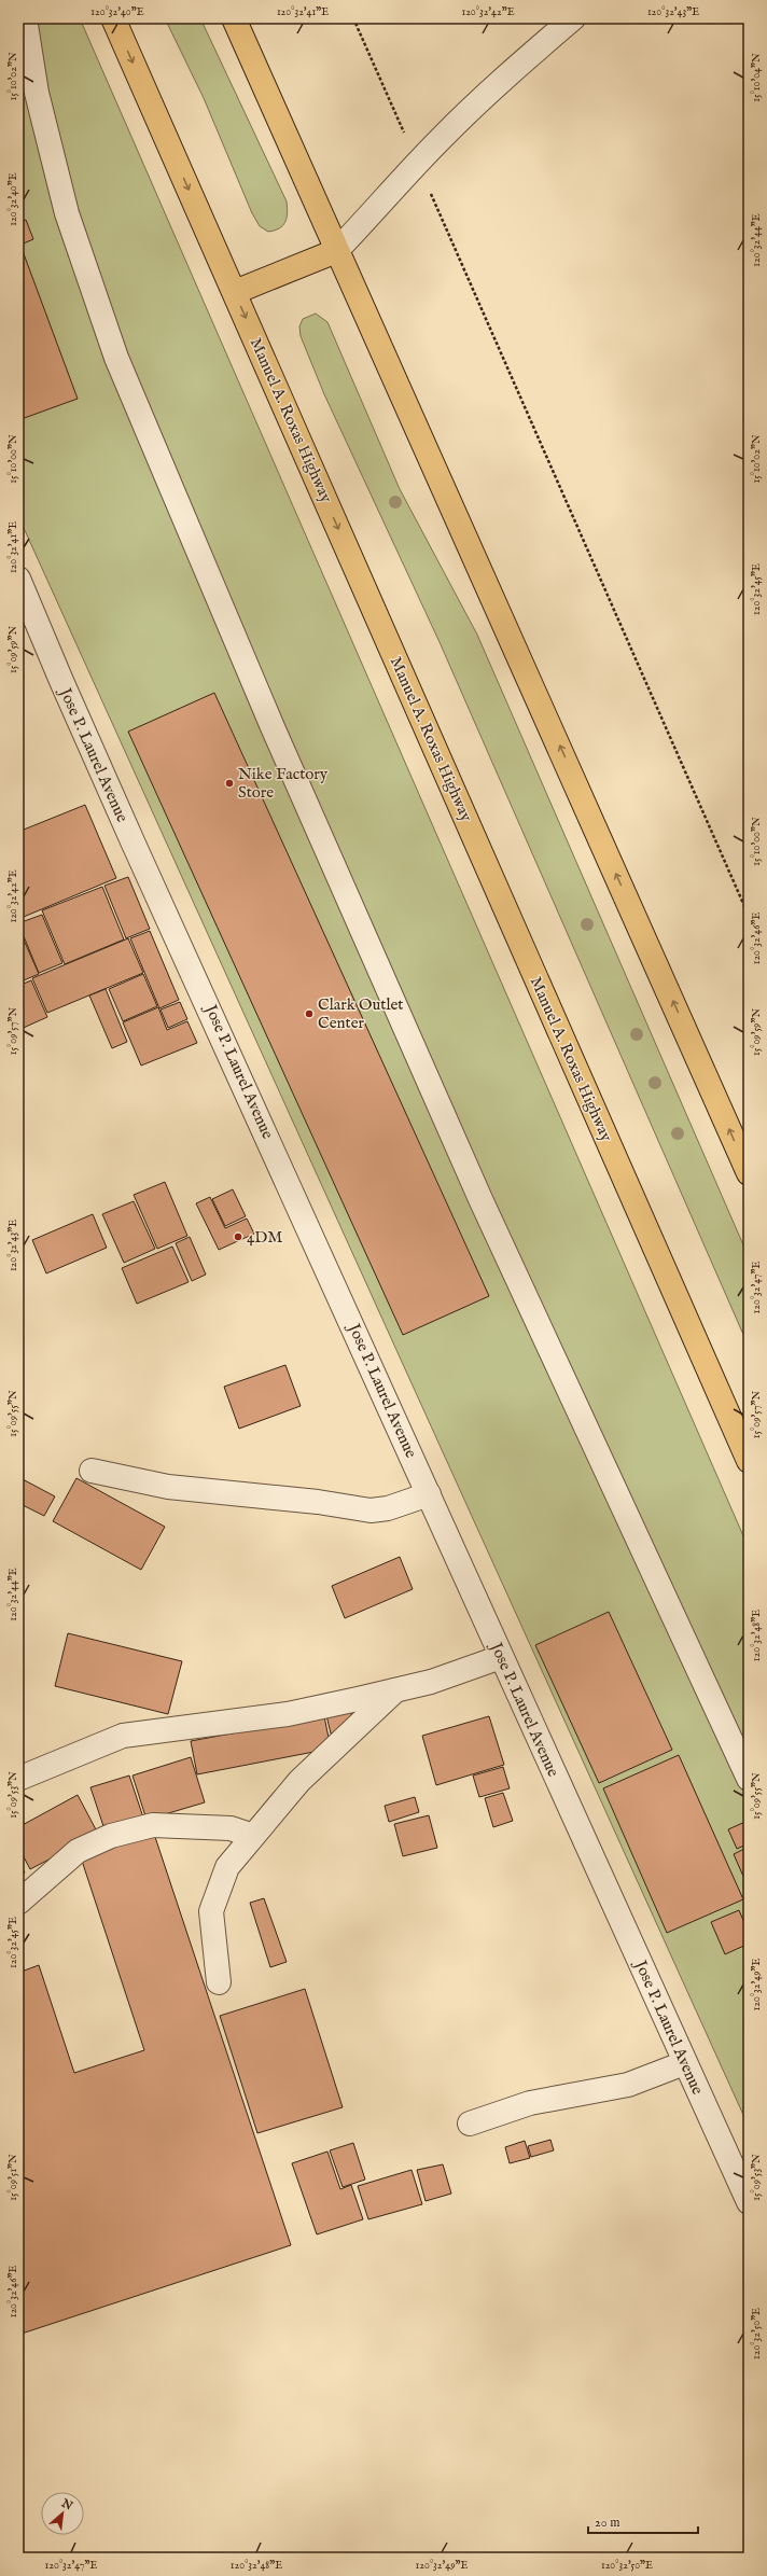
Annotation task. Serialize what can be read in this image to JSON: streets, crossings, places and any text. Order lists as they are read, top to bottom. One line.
{"streets":{"main road":["Manuel A. Roxas Highway"],"street":["Jose P. Laurel Avenue"]},"places":["Nike Factory Store","Clark Outlet Center","4DM"],"scale_bar":"20 m","north":"top right","coordinates":["120°32'40\"E","120°32'41\"E","120°32'42\"E","120°32'43\"E","15°10'02\"N","15°10'04\"N","120°32'44\"E","15°10'00\"N","120°32'45\"E","15°09'59\"N","120°32'46\"E","15°09'57\"N","120°32'47\"E","15°09'55\"N","120°32'48\"E","15°09'53\"N","120°32'49\"E","15°09'51\"N","120°32'50\"E"]}
